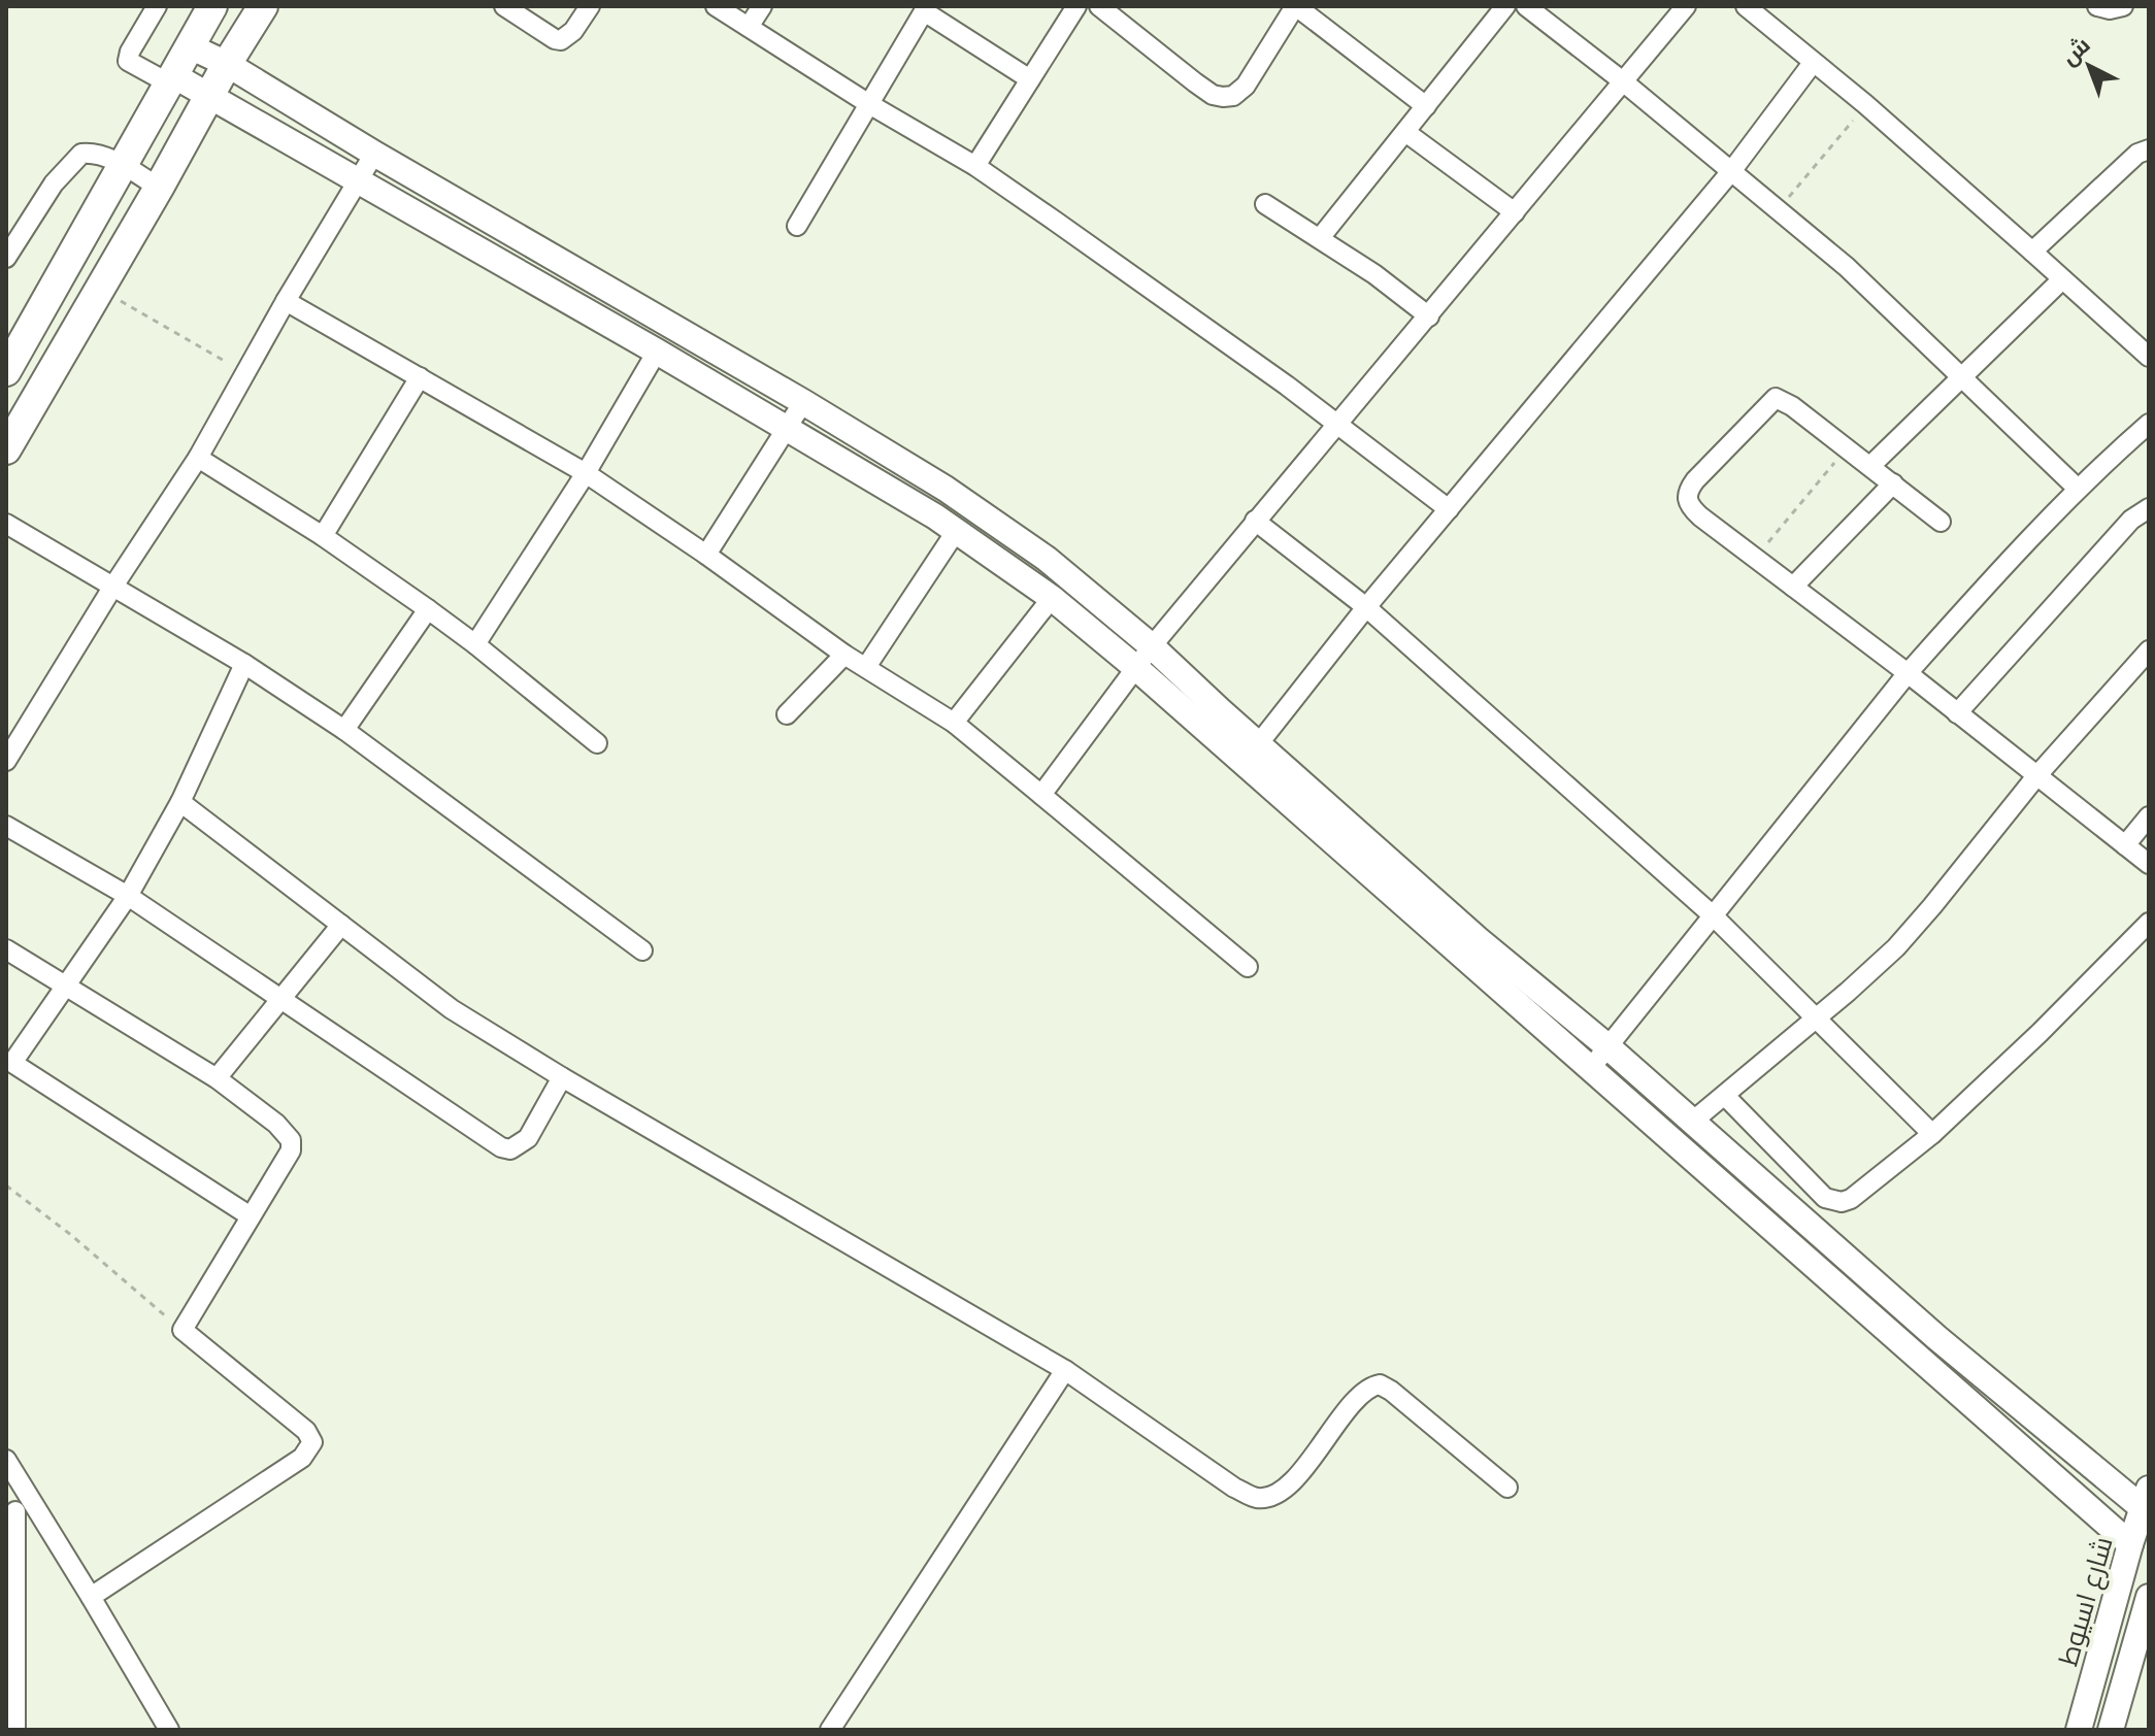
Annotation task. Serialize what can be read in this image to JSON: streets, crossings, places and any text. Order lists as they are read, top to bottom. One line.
{"streets":{"main road":["شارع اسيوط"]},"north":"top left"}
